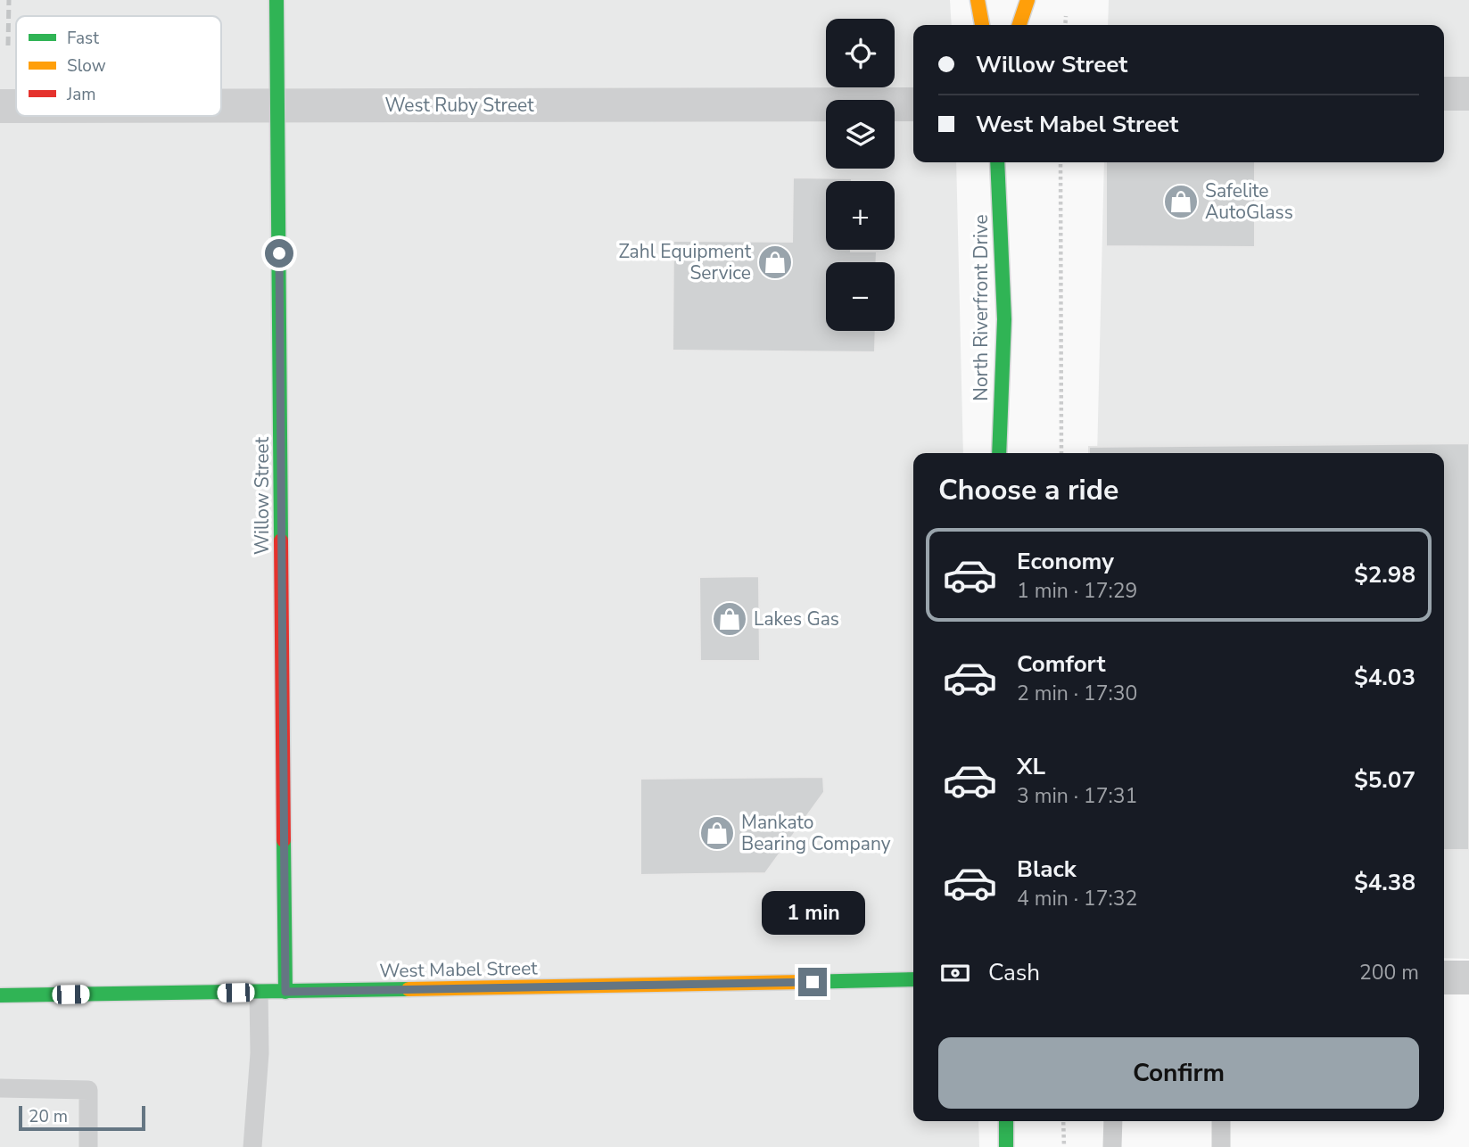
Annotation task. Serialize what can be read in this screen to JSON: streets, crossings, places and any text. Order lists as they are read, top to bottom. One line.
{"streets":{"street":["West Ruby Street","North Riverfront Drive","Willow Street","West Mabel Street"]},"crossings":[["West Ruby Street","Willow Street"],["Willow Street","West Mabel Street"]],"places":{"shop":["Safelite AutoGlass","Zahl Equipment Service","Lakes Gas","Mankato Bearing Company"]},"legend":["Fast","Slow","Jam"],"scale_bar":"20 m","page":{"map_buttons":["+","−"],"banner":["Willow Street","West Mabel Street"],"heading":"Choose a ride","list":[{"name":"Economy","note":"1 min · 17:29","value":"$2.98"},{"name":"Comfort","note":"2 min · 17:30","value":"$4.03"},{"name":"XL","note":"3 min · 17:31","value":"$5.07"},{"name":"Black","note":"4 min · 17:32","value":"$4.38"}],"bubble":"1 min","pay":["Cash","200 m"],"buttons":"Confirm","scale":"20 m"}}
